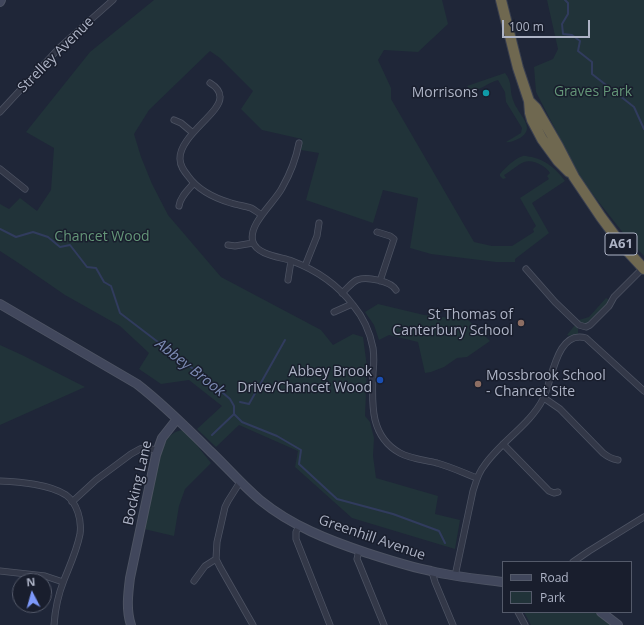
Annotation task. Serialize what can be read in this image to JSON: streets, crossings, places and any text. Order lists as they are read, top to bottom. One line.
{"streets":{"highway":["A61"],"street":["Strelley Avenue","Bocking Lane","Greenhill Avenue"]},"crossings":[["Bocking Lane","Greenhill Avenue"]],"water":["Abbey Brook"],"parks":["Graves Park","Chancet Wood"],"places":["Morrisons","St Thomas of Canterbury School","Abbey Brook Drive/Chancet Wood","Mossbrook School - Chancet Site"],"legend":["Road","Park"],"scale_bar":"100 m","north":"top"}
